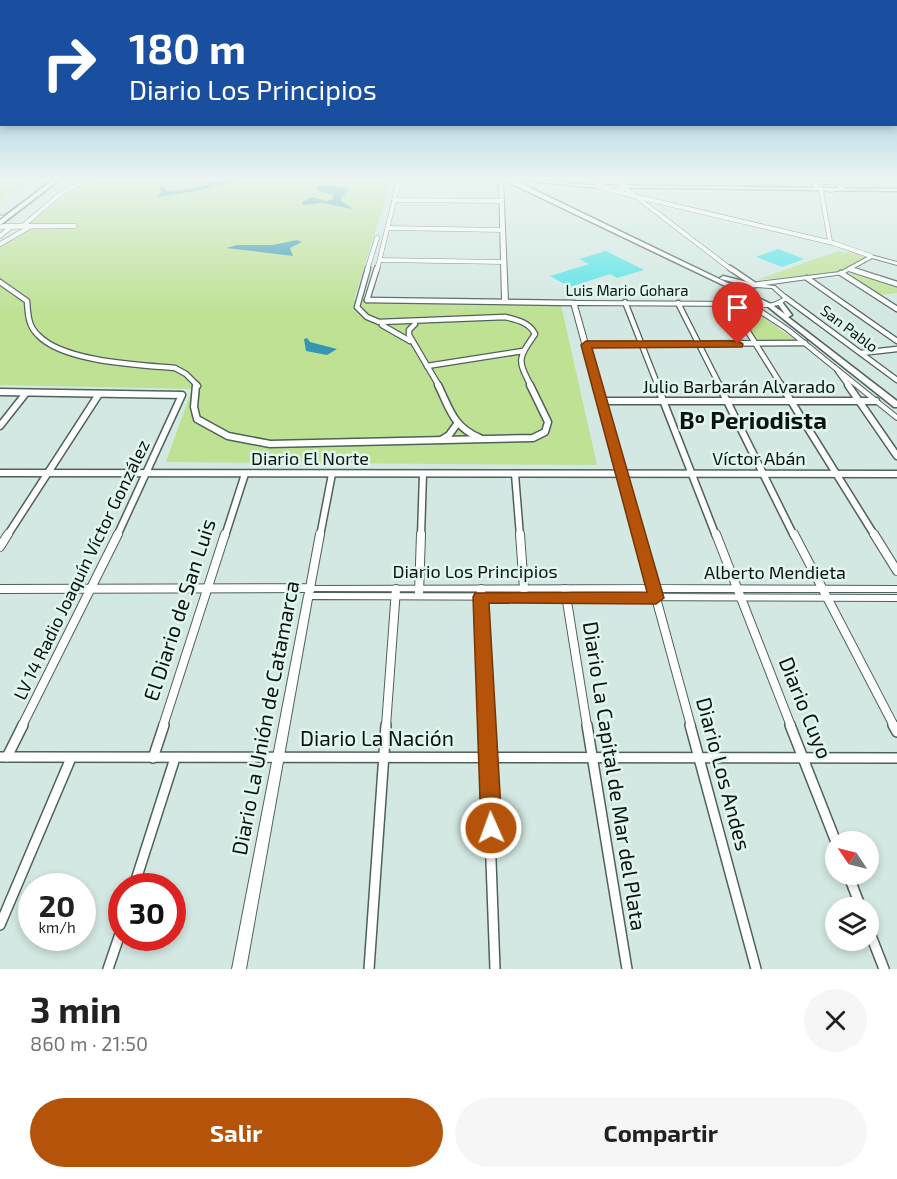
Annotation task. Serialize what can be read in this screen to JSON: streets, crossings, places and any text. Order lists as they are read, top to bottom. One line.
{"streets":{"street":["Luis Mario Gohara","San Pablo","Julio Barbarán Alvarado","Diario El Norte","Víctor Abán","LV 14 Radio Joaquín Víctor González","Diario Los Principios","Alberto Mendieta","El Diario de San Luis","Diario Cuyo","Diario La Unión de Catamarca","Diario La Nación","Diario Los Andes","Diario La Capital de Mar del Plata"]},"crossings":[["Luis Mario Gohara","San Pablo"],["Luis Mario Gohara","Diario Cuyo"],["Julio Barbarán Alvarado","Diario Cuyo"],["Diario El Norte","Víctor Abán"],["Diario El Norte","LV 14 Radio Joaquín Víctor González"],["Diario El Norte","El Diario de San Luis"],["Diario El Norte","Diario La Unión de Catamarca"],["Víctor Abán","Diario Cuyo"],["LV 14 Radio Joaquín Víctor González","Diario Los Principios"],["LV 14 Radio Joaquín Víctor González","Diario La Nación"],["Diario Los Principios","Alberto Mendieta"],["Diario Los Principios","El Diario de San Luis"],["Diario Los Principios","Diario La Unión de Catamarca"],["Diario Los Principios","Diario Los Andes"],["Diario Los Principios","Diario La Capital de Mar del Plata"],["Alberto Mendieta","Diario Cuyo"],["Alberto Mendieta","Diario Los Andes"],["El Diario de San Luis","Diario La Nación"],["Diario Cuyo","Diario La Nación"],["Diario La Unión de Catamarca","Diario La Nación"],["Diario La Nación","Diario Los Andes"],["Diario La Nación","Diario La Capital de Mar del Plata"]],"districts":["Bº Periodista"],"north":"top left","page":{"turn":["180 m","Diario Los Principios"],"speed":"20 km/h","limit":"30","heading":["3 min","860 m · 21:50"],"buttons":["Salir","Compartir"]}}
